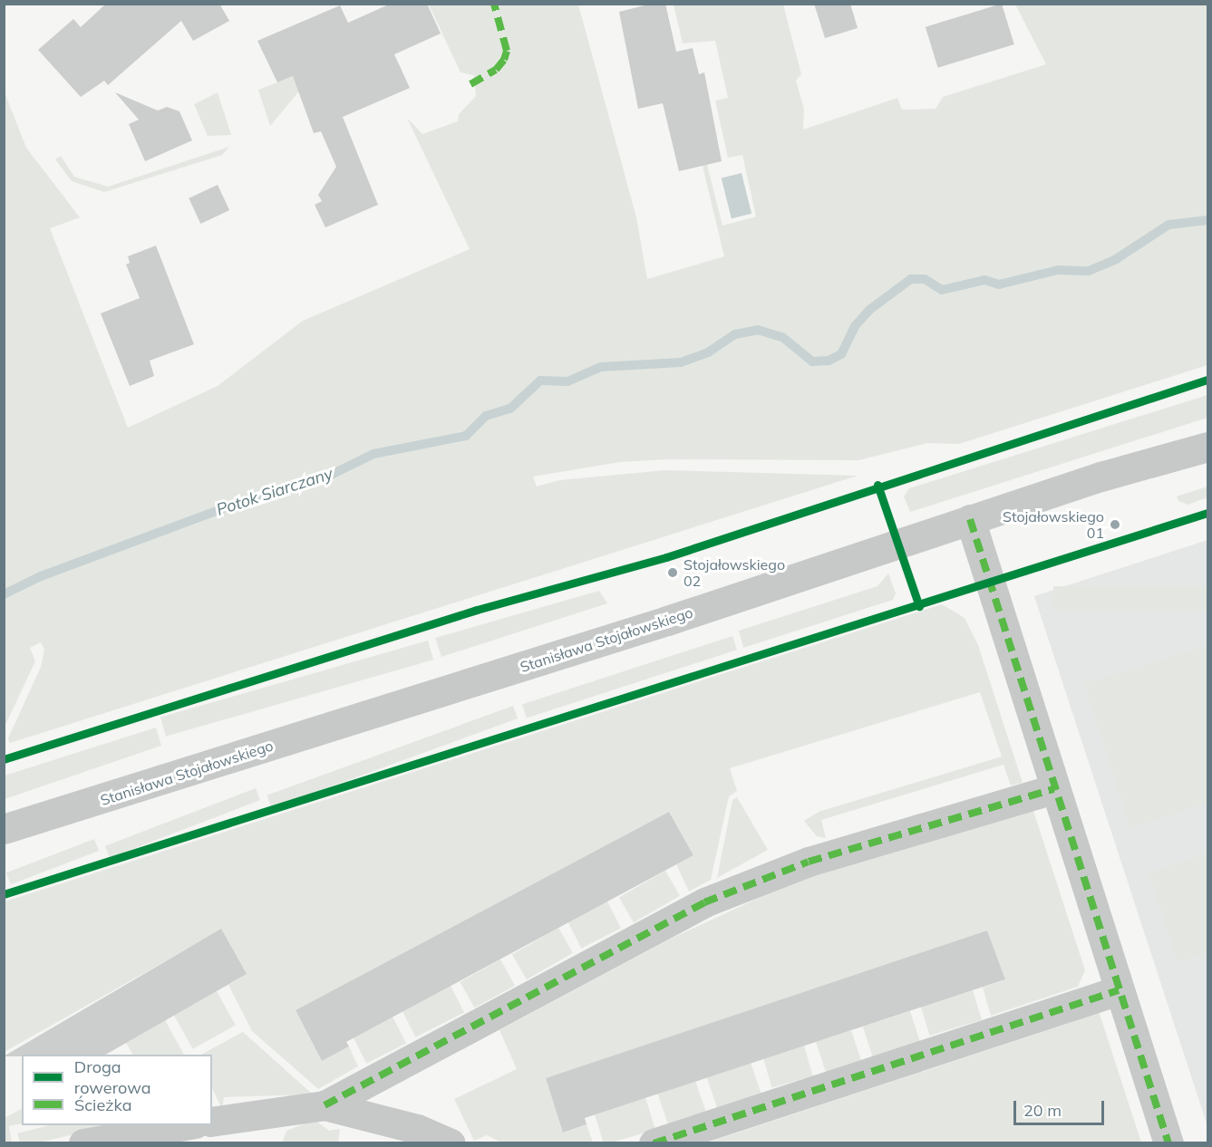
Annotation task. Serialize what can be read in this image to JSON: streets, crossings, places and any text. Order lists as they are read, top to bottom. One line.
{"streets":{"street":["Stanisława Stojałowskiego"]},"water":["Potok Siarczany"],"places":["Stojałowskiego 01","Stojałowskiego 02"],"legend":["Droga rowerowa","Ścieżka"],"scale_bar":"20 m"}
